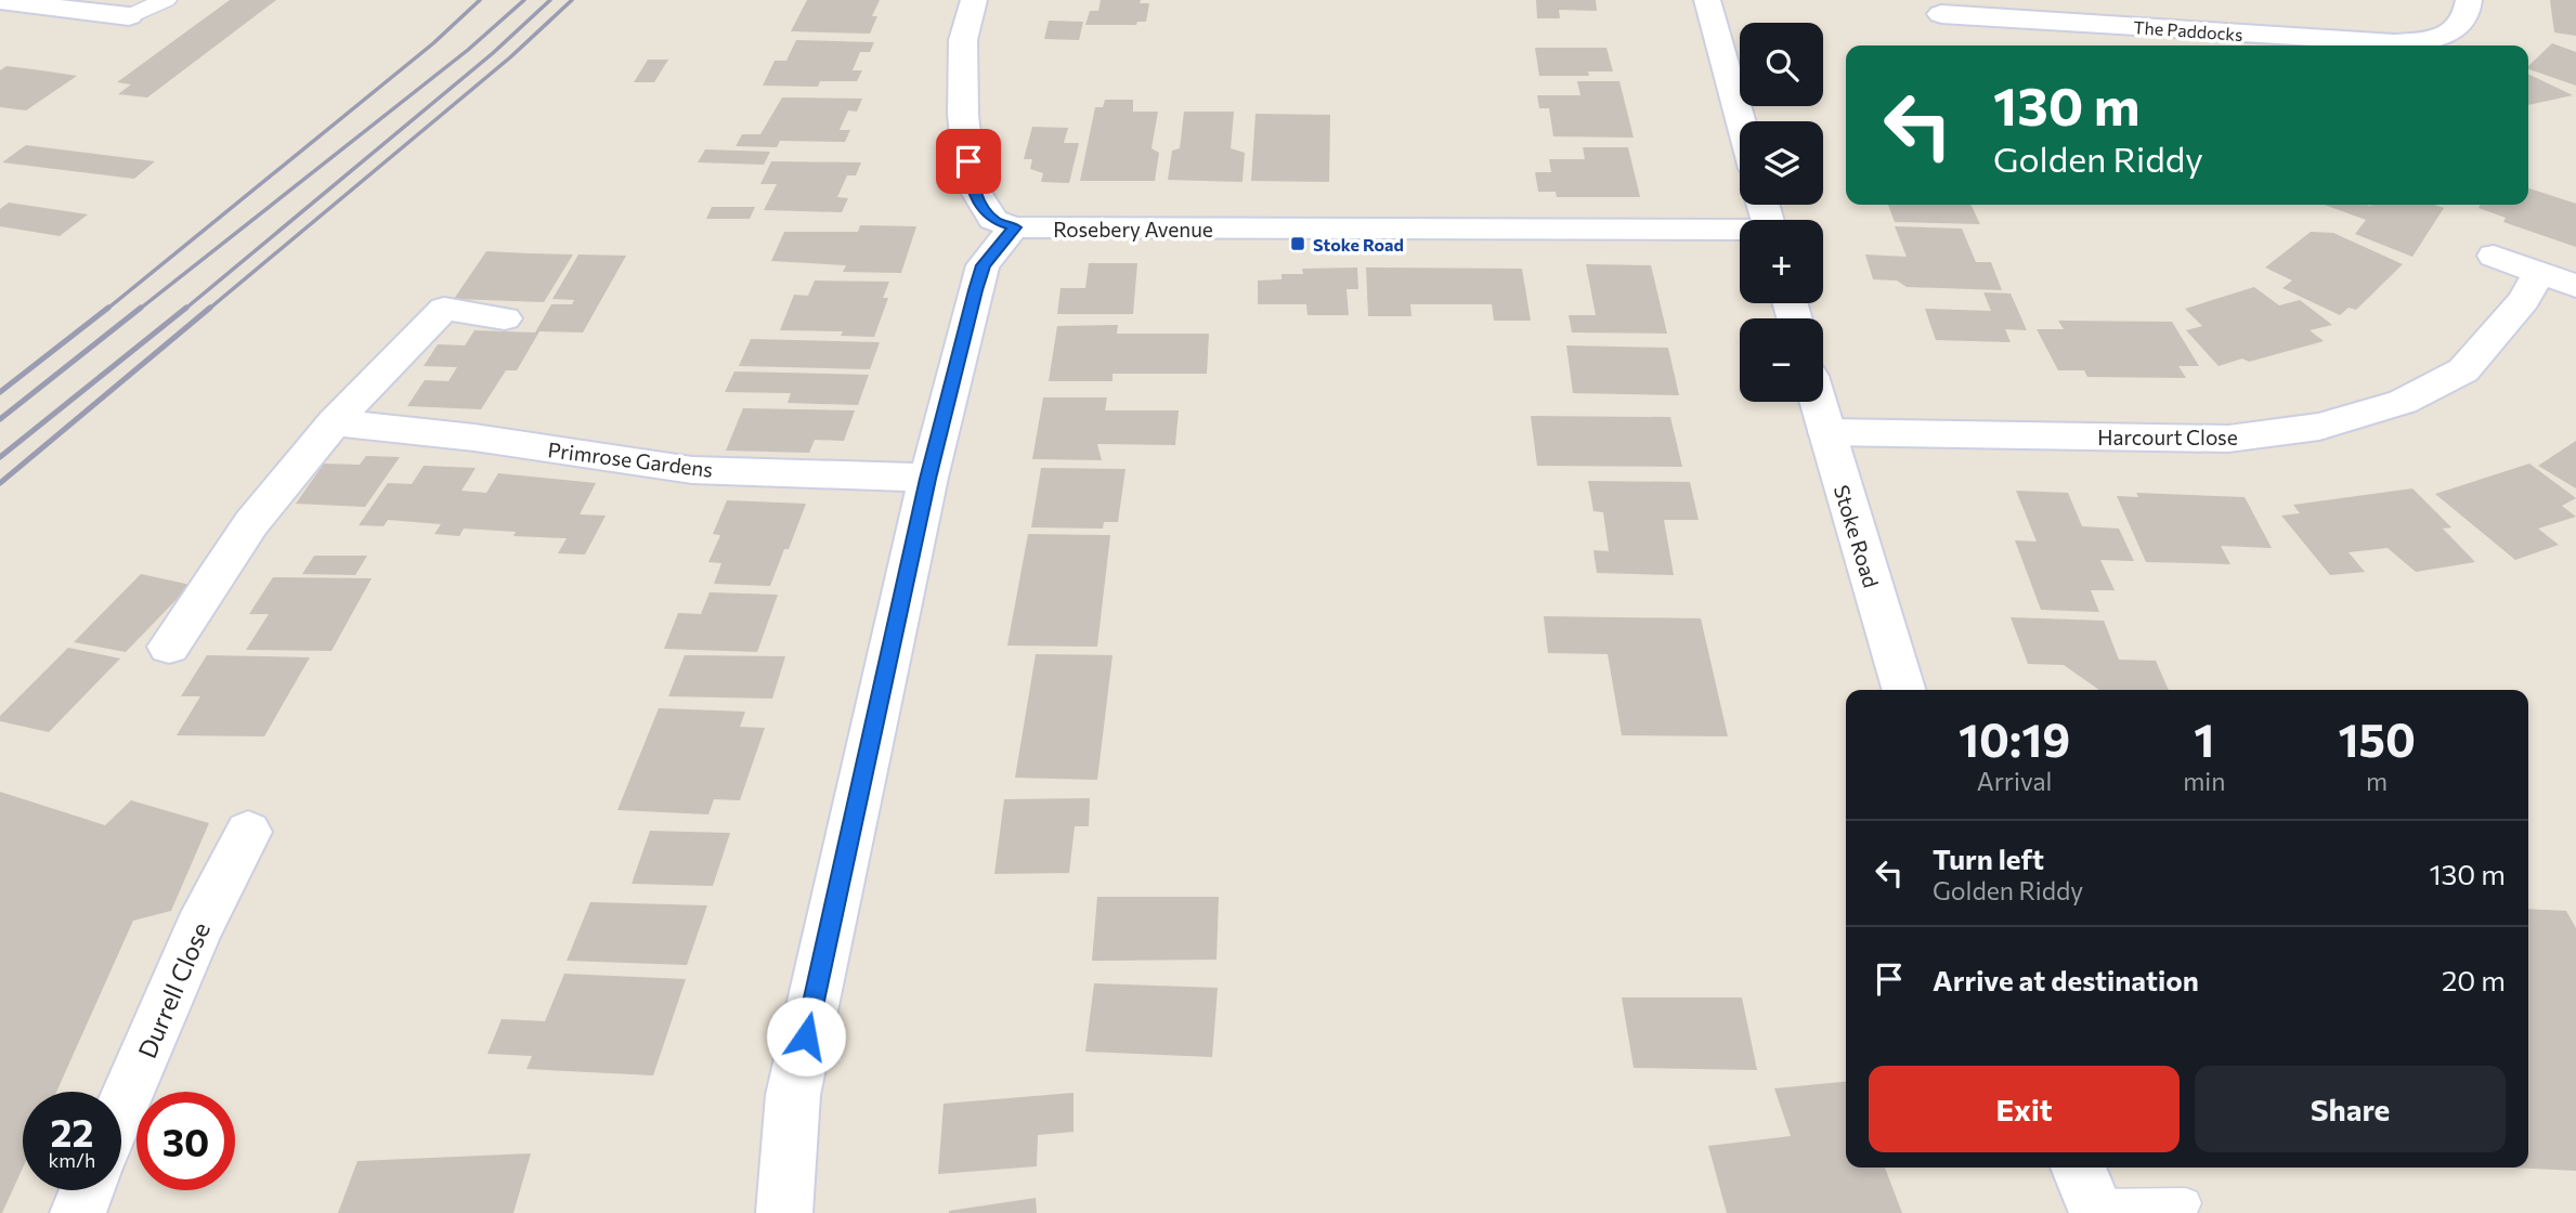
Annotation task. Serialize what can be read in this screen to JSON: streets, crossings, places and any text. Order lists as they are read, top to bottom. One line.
{"streets":{"street":["The Paddocks","Rosebery Avenue","Harcourt Close","Primrose Gardens","Stoke Road","Durrell Close"]},"crossings":[["Harcourt Close","Stoke Road"]],"places":{"transit":["Stoke Road"]},"page":{"map_buttons":["+","−"],"turn":["130 m","Golden Riddy"],"eta":["10:19","Arrival","1","min","150","m"],"list":[{"name":"Turn left","note":"Golden Riddy","value":"130 m"},{"name":"Arrive at destination","value":"20 m"}],"buttons":["Exit","Share"],"speed":"22 km/h","limit":"30"}}
